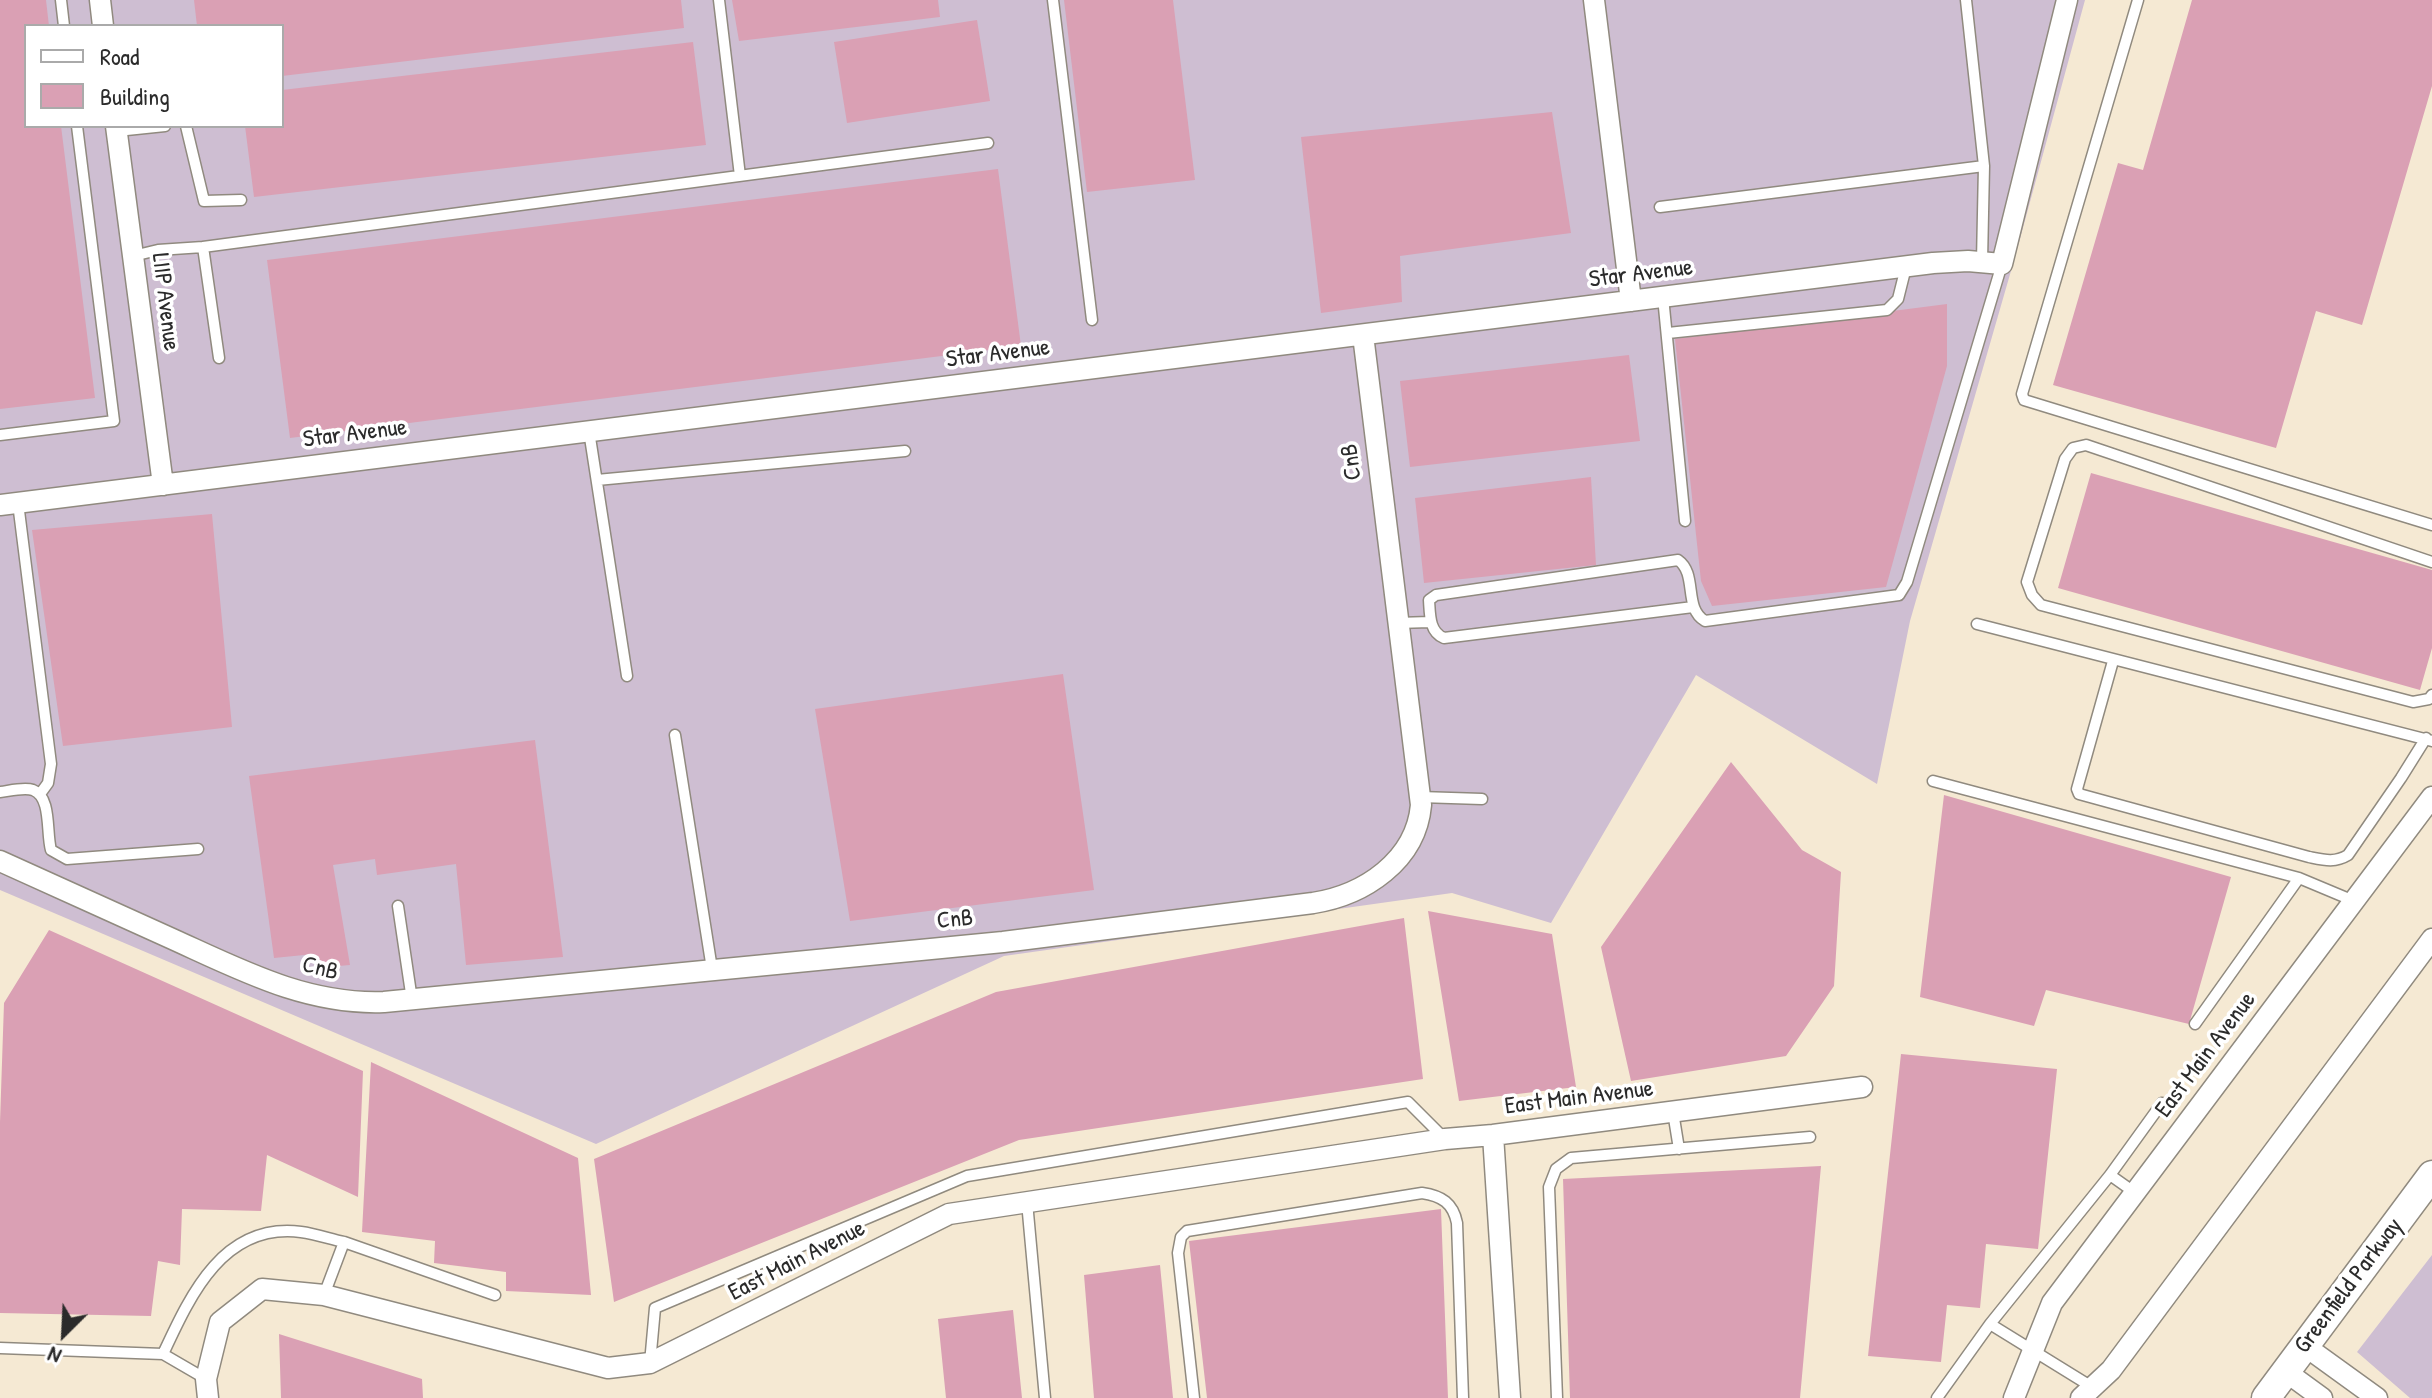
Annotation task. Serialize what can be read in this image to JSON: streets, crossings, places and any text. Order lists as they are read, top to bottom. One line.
{"streets":{"main road":["Greenfield Parkway"],"street":["Star Avenue","LIIP Avenue","CnB","East Main Avenue"]},"crossings":[["Star Avenue","LIIP Avenue"],["Star Avenue","CnB"]],"legend":["Road","Building"],"north":"bottom left"}
